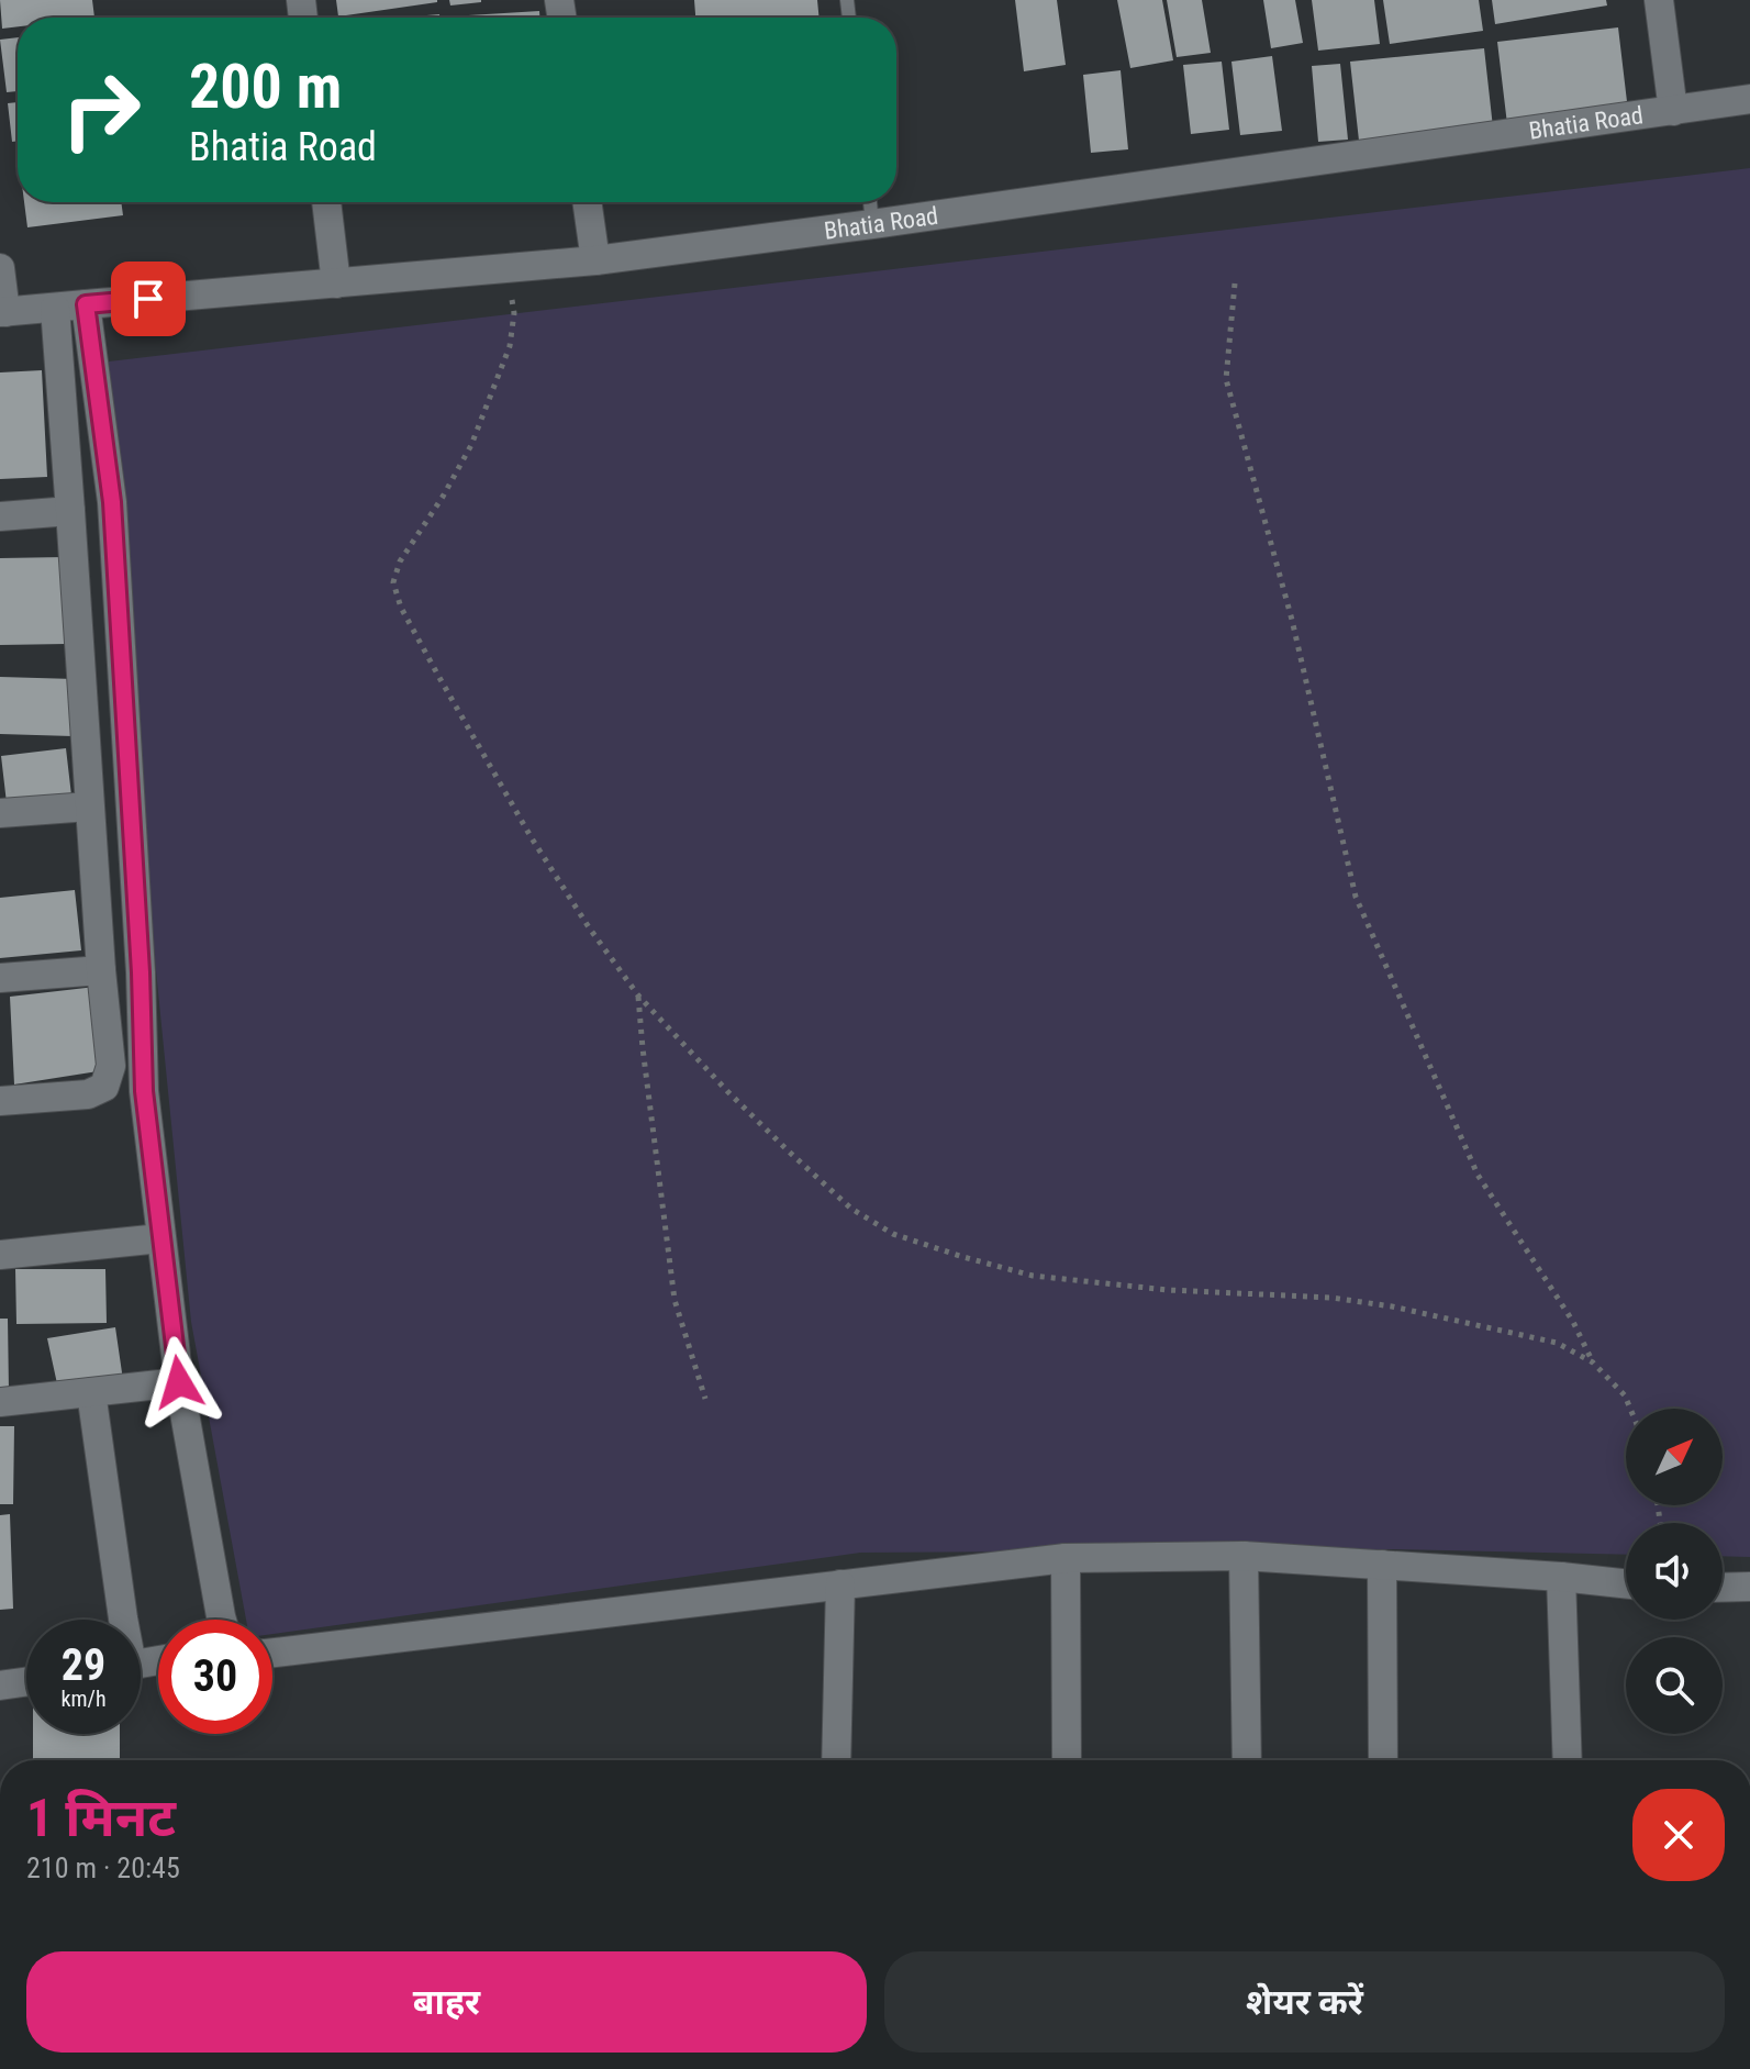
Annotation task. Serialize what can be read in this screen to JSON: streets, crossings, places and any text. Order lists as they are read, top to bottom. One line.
{"streets":{"street":["Bhatia Road"]},"north":"top right","page":{"turn":["200 m","Bhatia Road"],"speed":"29 km/h","limit":"30","heading":["1 मिनट","210 m · 20:45"],"buttons":["बाहर","शेयर करें"]}}
